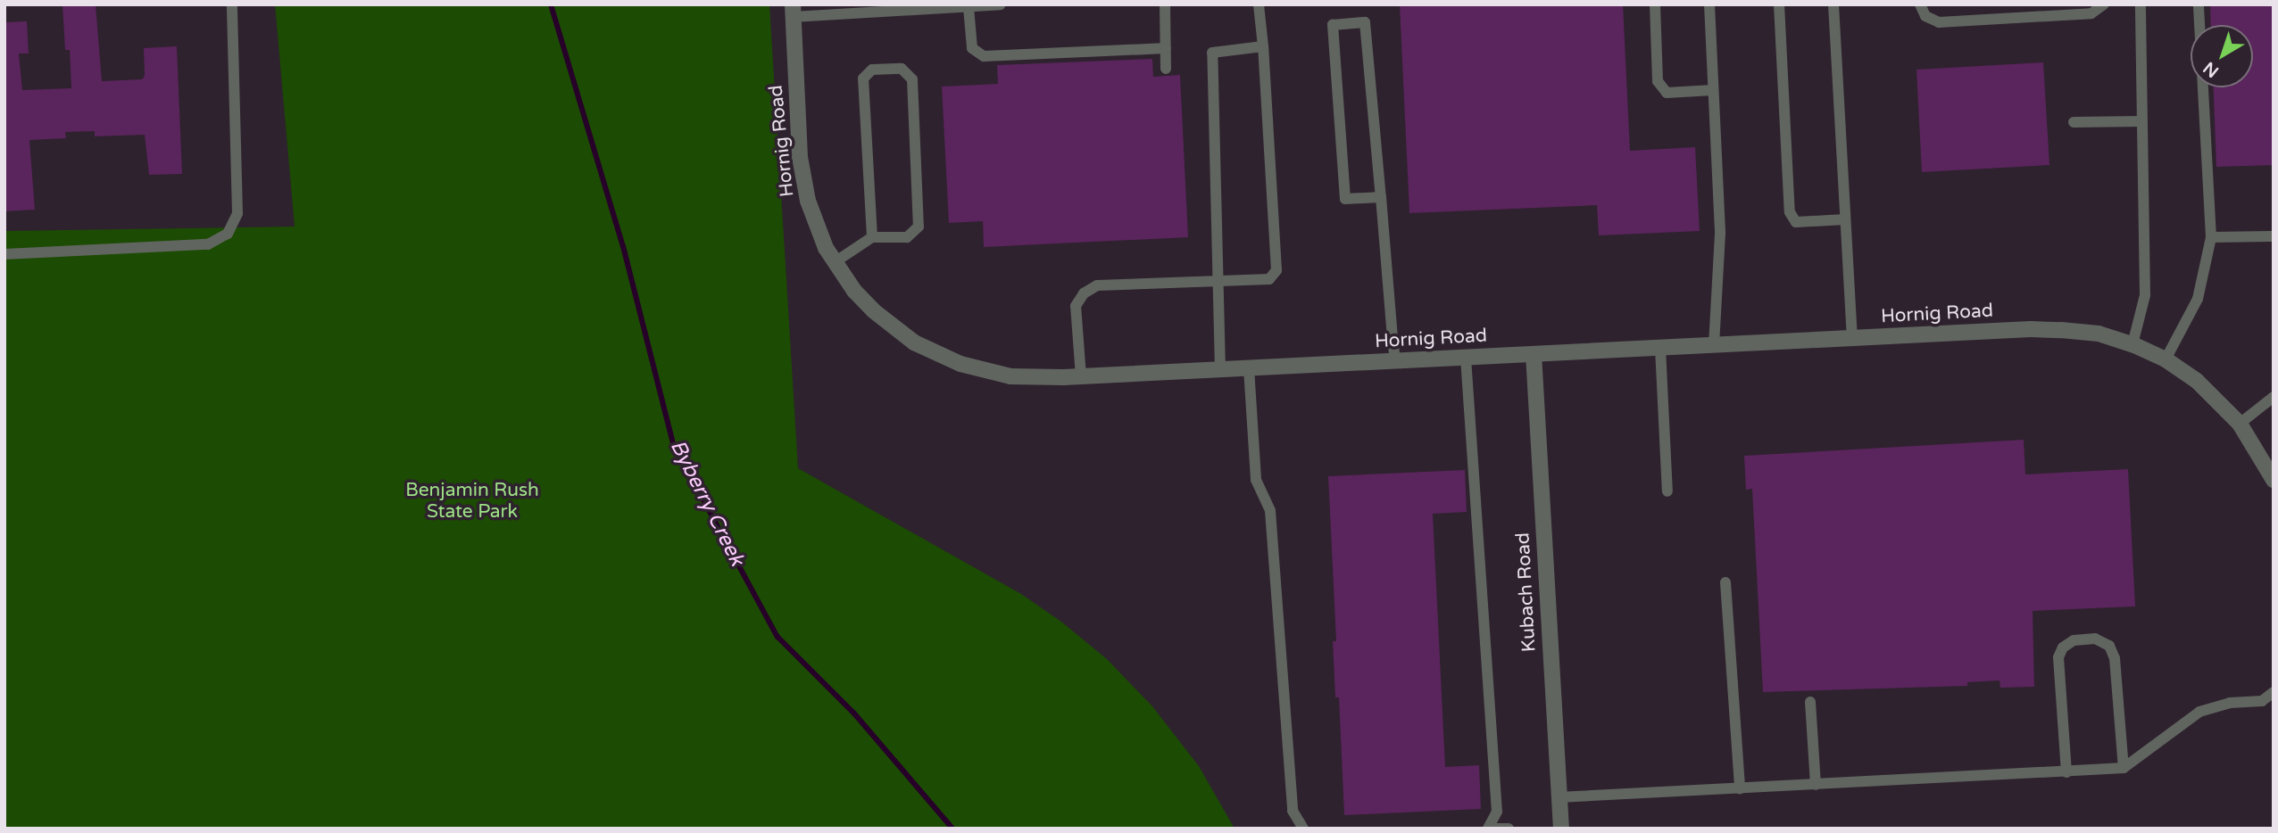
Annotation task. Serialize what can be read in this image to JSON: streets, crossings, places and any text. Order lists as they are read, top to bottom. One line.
{"streets":{"street":["Hornig Road","Kubach Road"]},"crossings":[["Hornig Road","Kubach Road"]],"water":["Byberry Creek"],"parks":["Benjamin Rush State Park"],"north":"bottom left"}
